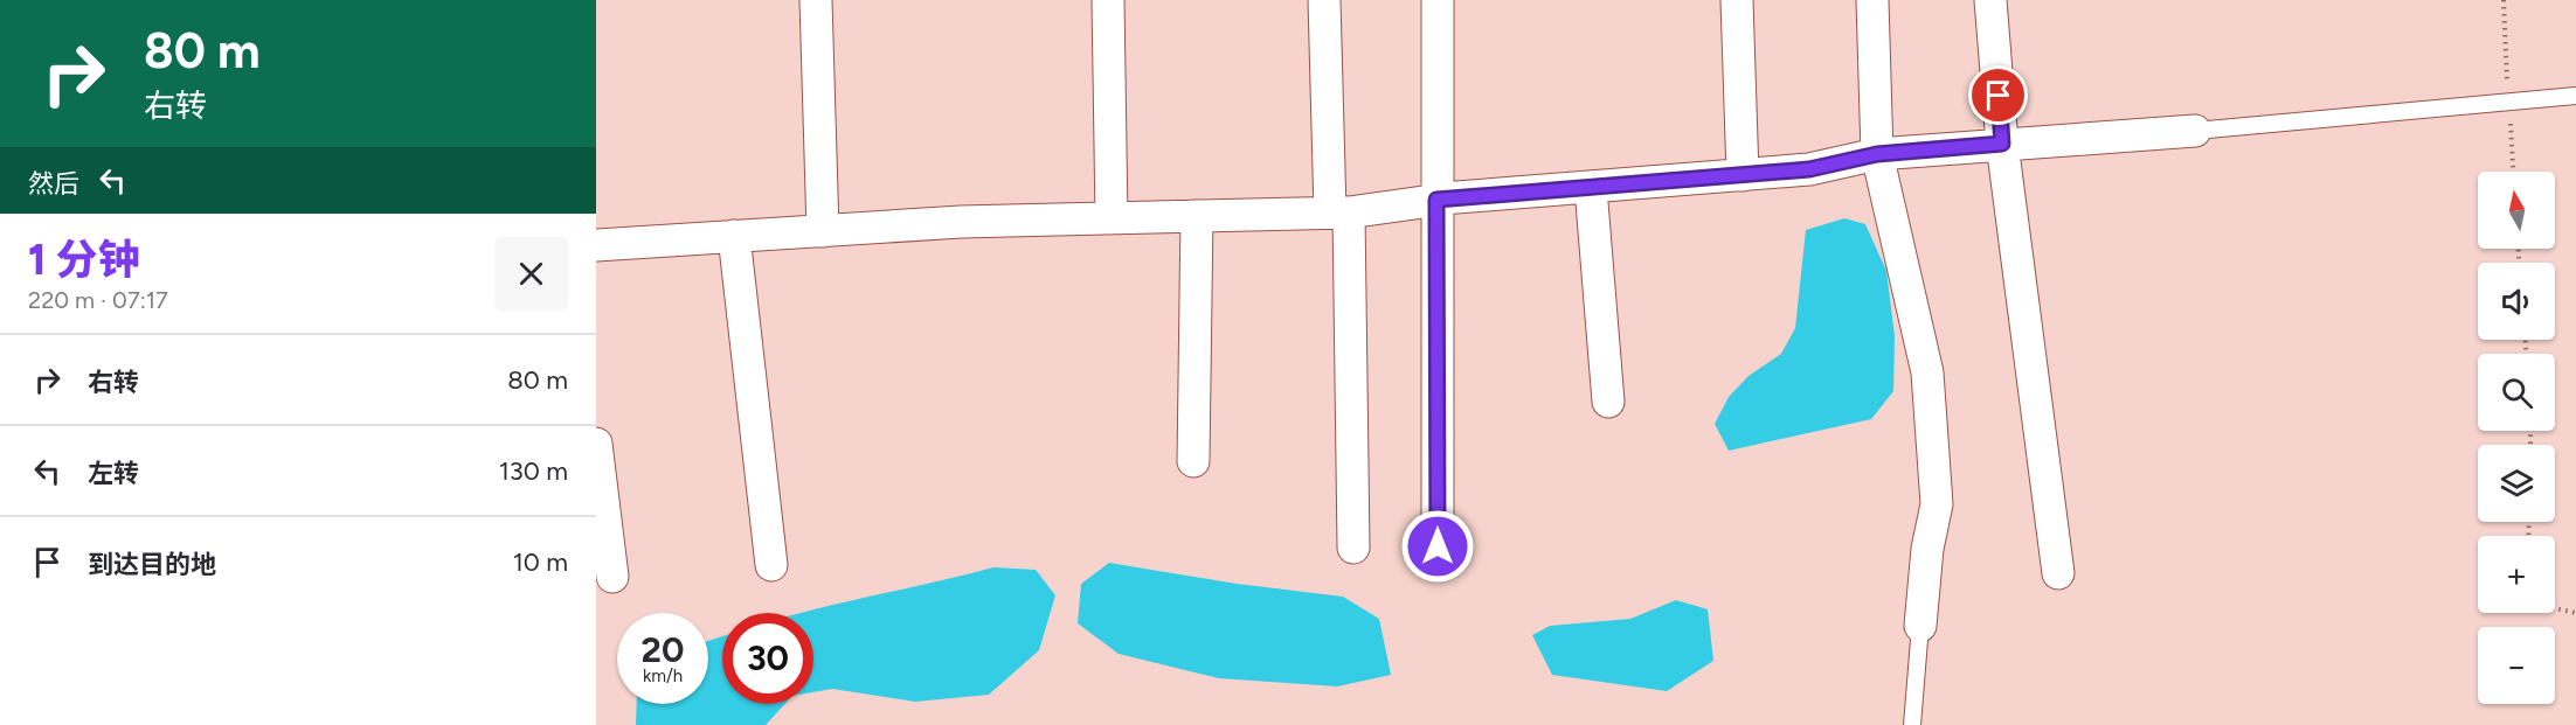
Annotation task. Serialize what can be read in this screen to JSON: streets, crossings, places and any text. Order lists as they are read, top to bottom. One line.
{"north":"top","page":{"turn":["80 m","右转"],"then":"然后","map_buttons":["+","−"],"heading":["1 分钟","220 m · 07:17"],"list":[{"name":"右转","value":"80 m"},{"name":"左转","value":"130 m"},{"name":"到达目的地","value":"10 m"}],"speed":"20 km/h","limit":"30"}}
